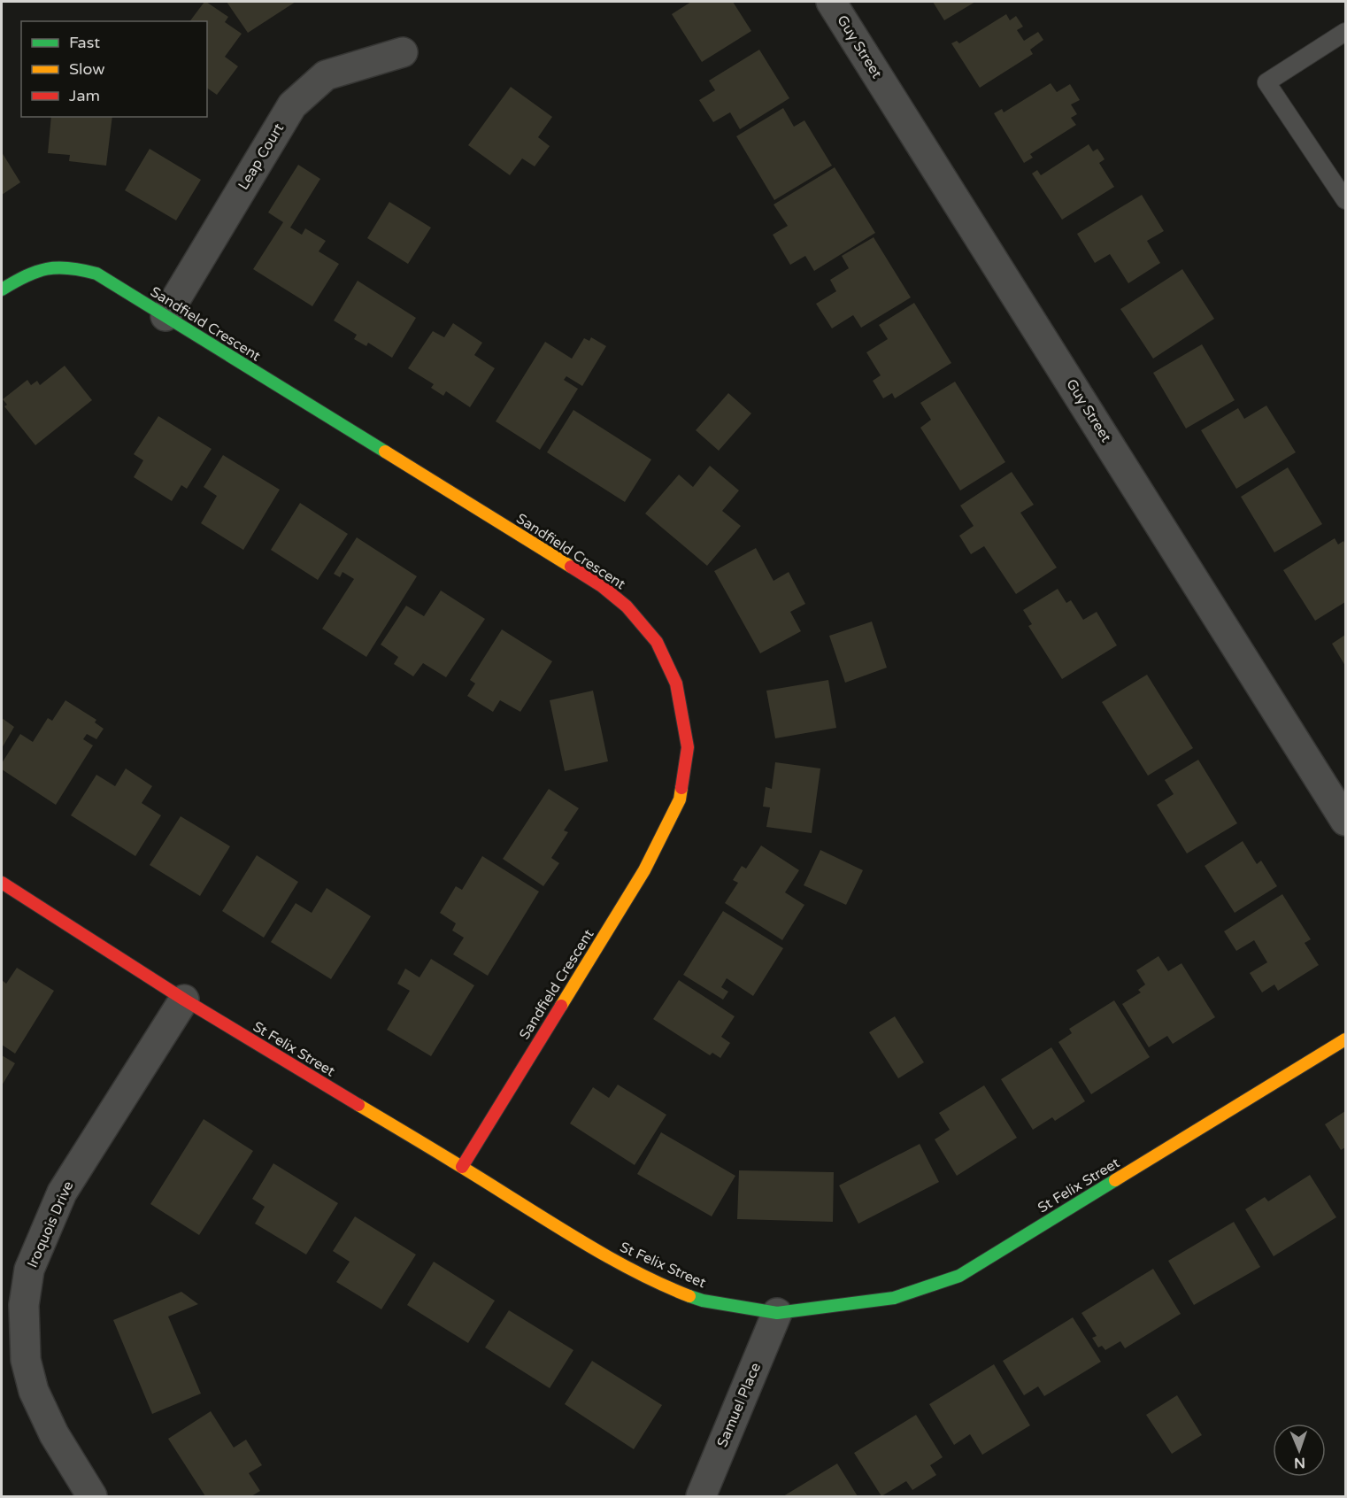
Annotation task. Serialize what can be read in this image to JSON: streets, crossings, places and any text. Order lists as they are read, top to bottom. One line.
{"streets":{"street":["Guy Street","Leap Court","Sandfield Crescent","St Felix Street","Iroquois Drive","Samuel Place"]},"crossings":[["Leap Court","Sandfield Crescent"],["Sandfield Crescent","St Felix Street"],["St Felix Street","Iroquois Drive"],["St Felix Street","Samuel Place"]],"legend":["Fast","Slow","Jam"],"north":"bottom"}
